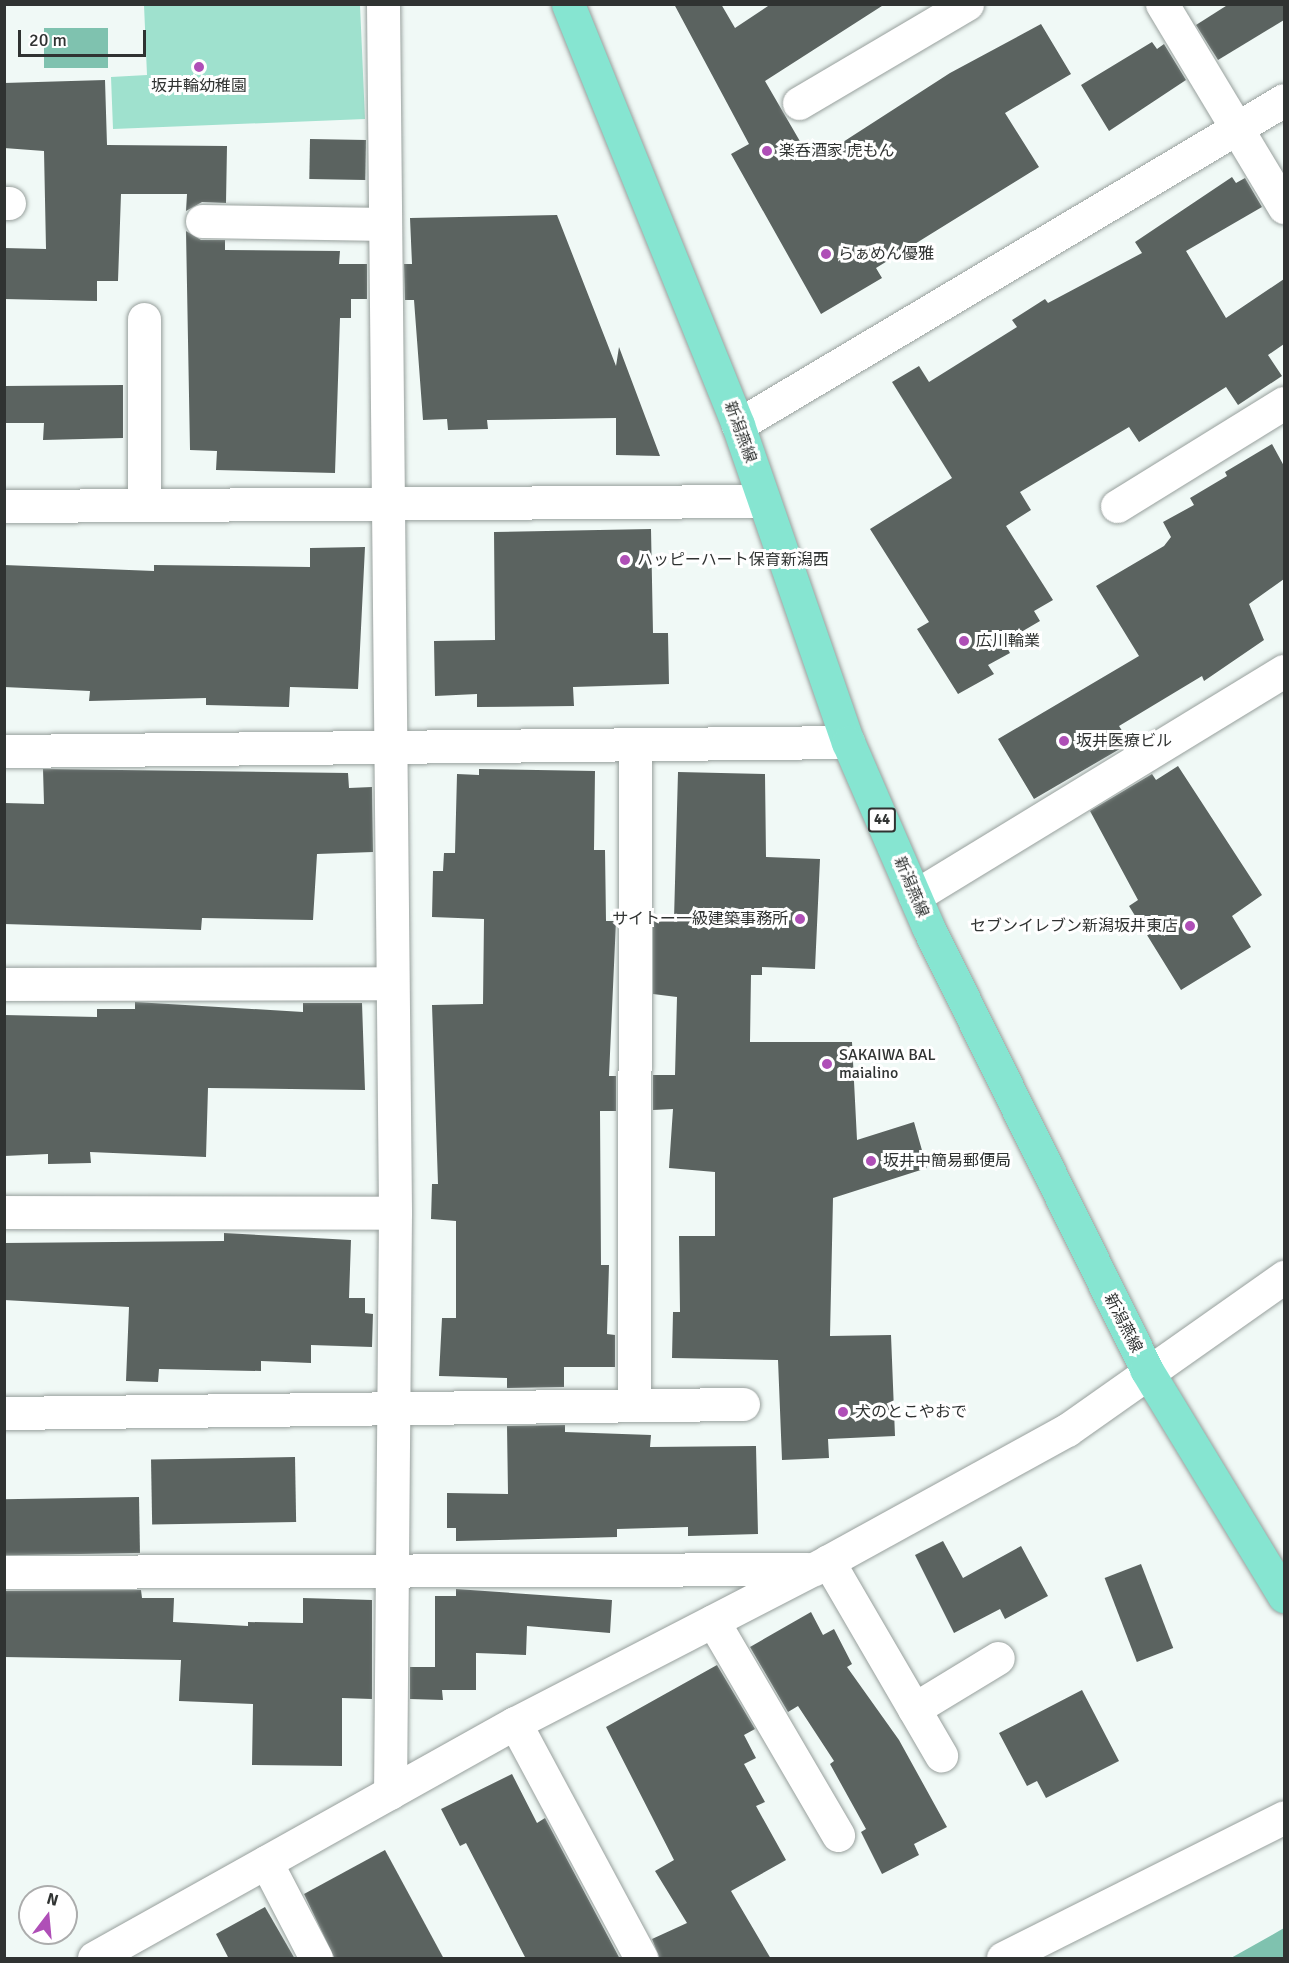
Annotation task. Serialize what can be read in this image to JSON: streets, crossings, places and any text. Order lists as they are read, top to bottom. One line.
{"streets":{"main road":["新潟燕線","44"]},"places":["坂井輪幼稚園","楽呑酒家 虎もん","らぁめん優雅","ハッピーハート保育新潟西","広川輪業","坂井医療ビル","サイトー一級建築事務所","セブンイレブン新潟坂井東店","SAKAIWA BAL maialino","坂井中簡易郵便局","犬のとこやおで"],"scale_bar":"20 m","north":"top"}
